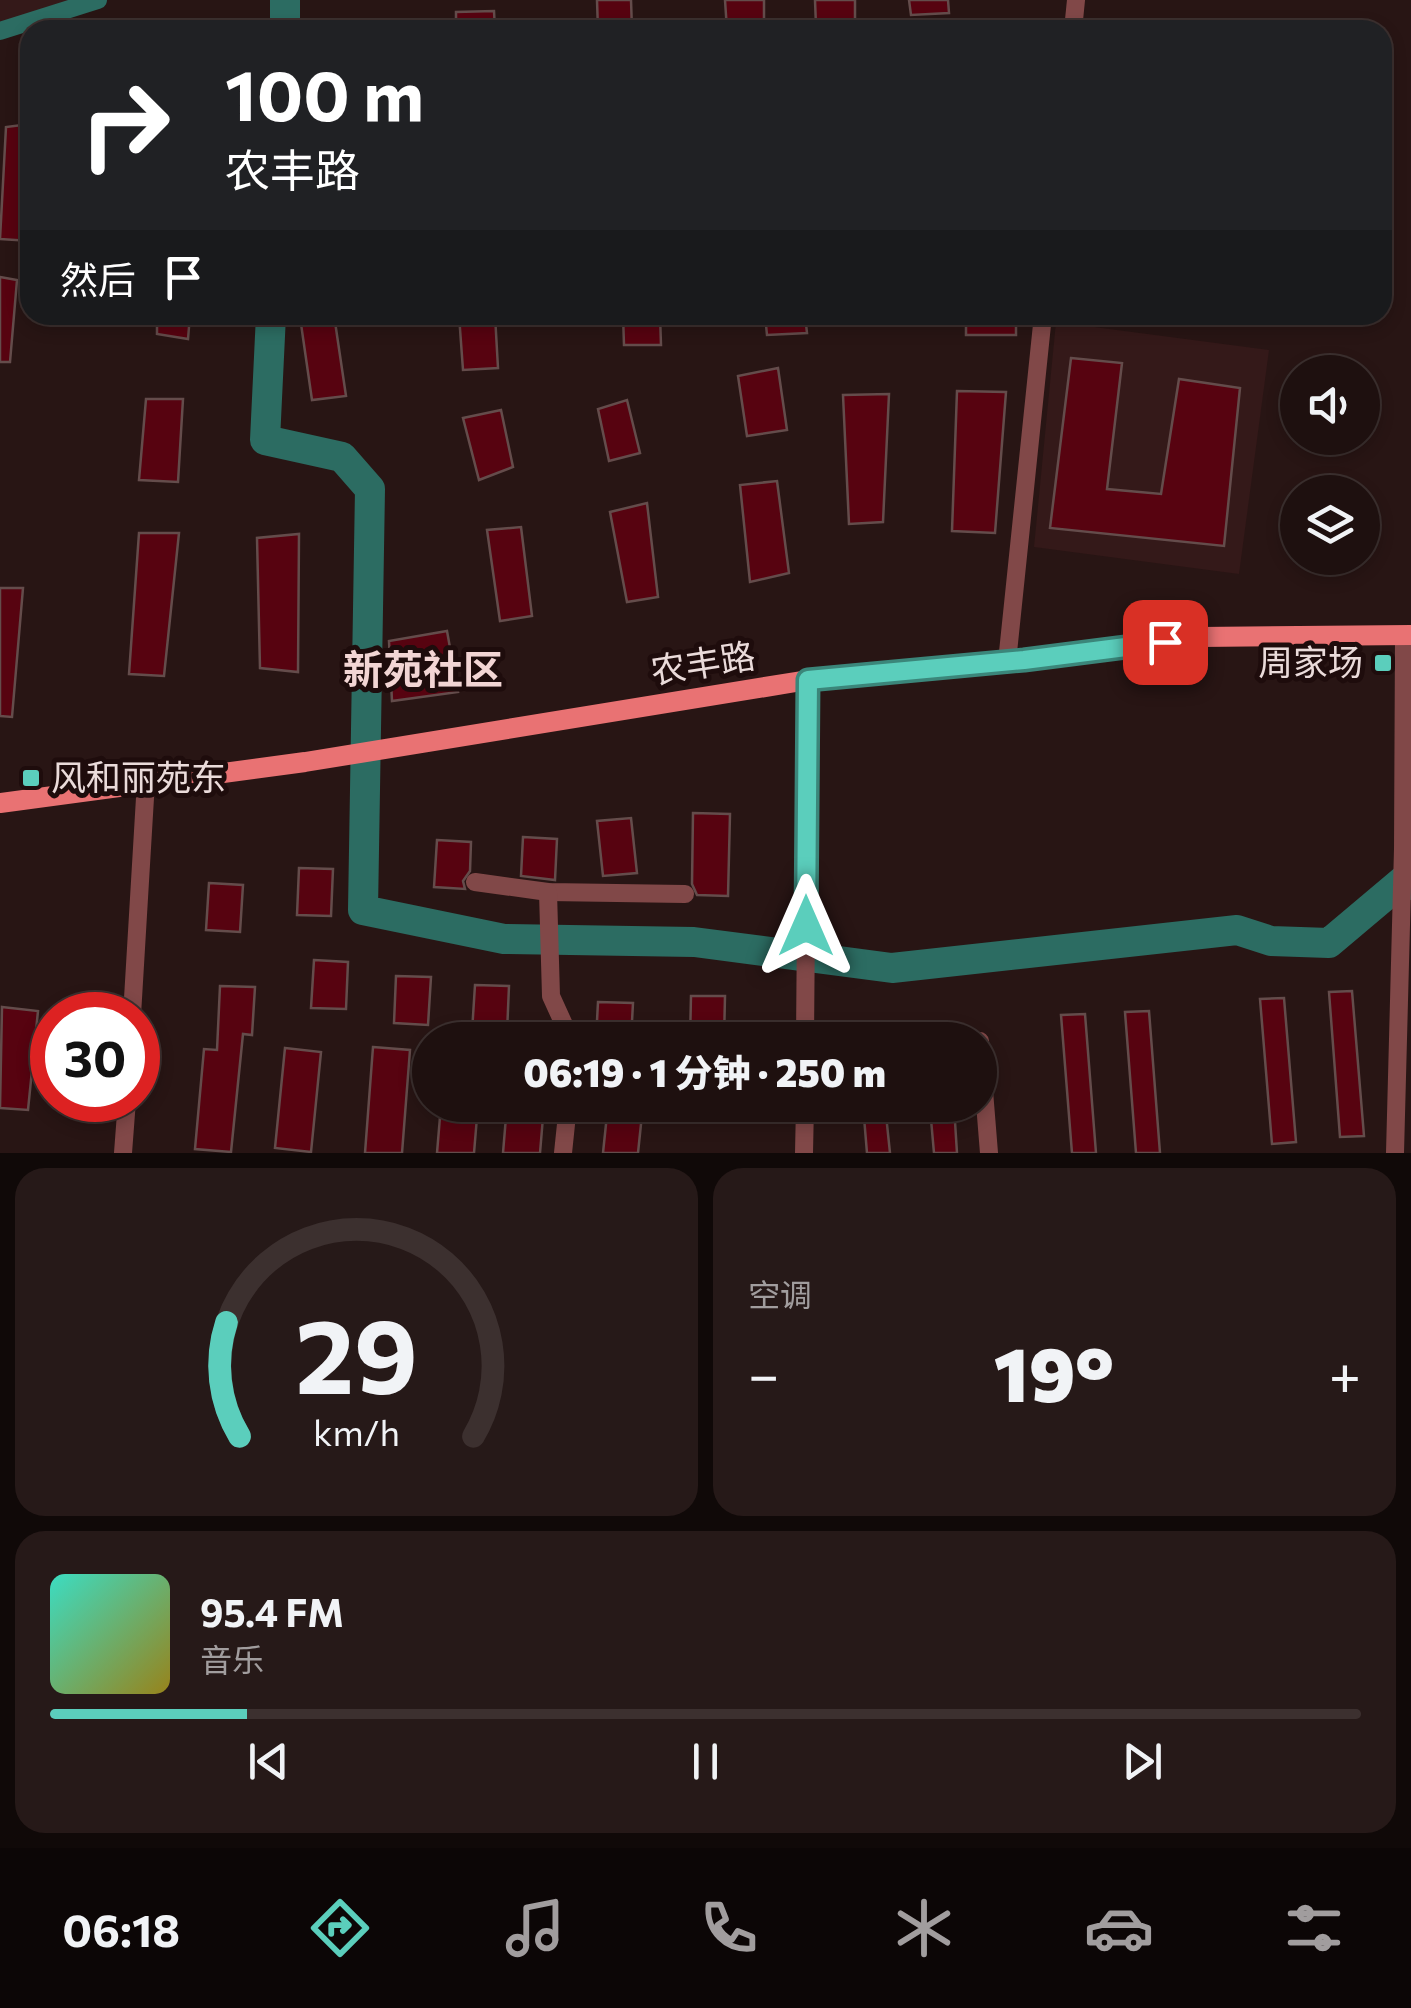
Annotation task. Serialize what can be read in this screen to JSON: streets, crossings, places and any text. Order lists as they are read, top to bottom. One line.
{"streets":{"main road":["农丰路"]},"districts":["新苑社区"],"places":{"transit":["周家场","风和丽苑东"]},"page":{"turn":["100 m","农丰路"],"then":"然后","limit":"30","trip":"06:19 · 1 分钟 · 250 m","tile":"空调","heat":["−","19°","+"],"song":["95.4 FM","音乐"],"tabs":"06:18","gauge":["29","km/h"]}}
